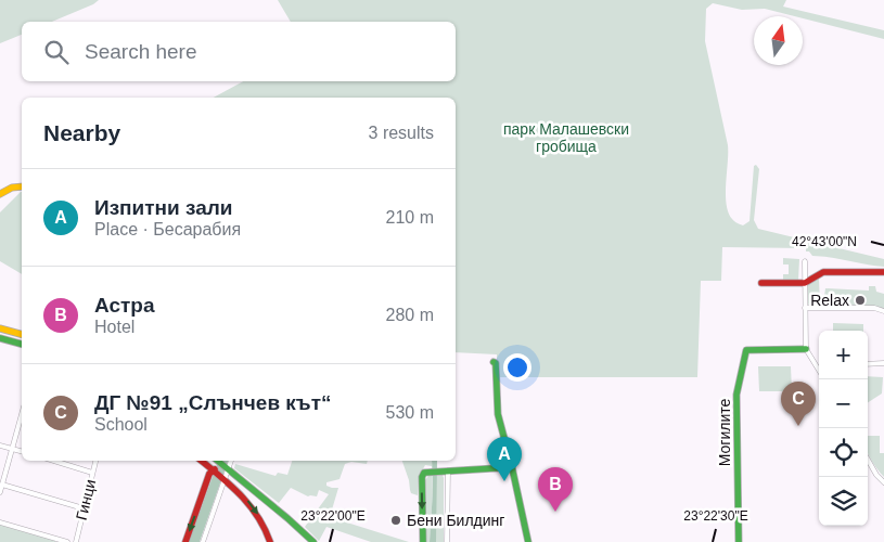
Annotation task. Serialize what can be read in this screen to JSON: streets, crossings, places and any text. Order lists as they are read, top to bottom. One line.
{"streets":{"street":["Могилите","Гинци"]},"parks":["парк Малашевски гробища"],"places":["Relax","Бени Билдинг"],"north":"top","page":{"search":"Search here","heading":["Nearby","3 results"],"list":[{"mark":"A","name":"Изпитни зали","note":"Place · Бесарабия","value":"210 m"},{"mark":"B","name":"Астра","note":"Hotel","value":"280 m"},{"mark":"C","name":"ДГ №91 „Слънчев кът“","note":"School","value":"530 m"}],"map_buttons":["+","−"],"pins":["C","A","B"]},"coordinates":["42°43'00\"N","23°22'00\"E","23°22'30\"E"]}
